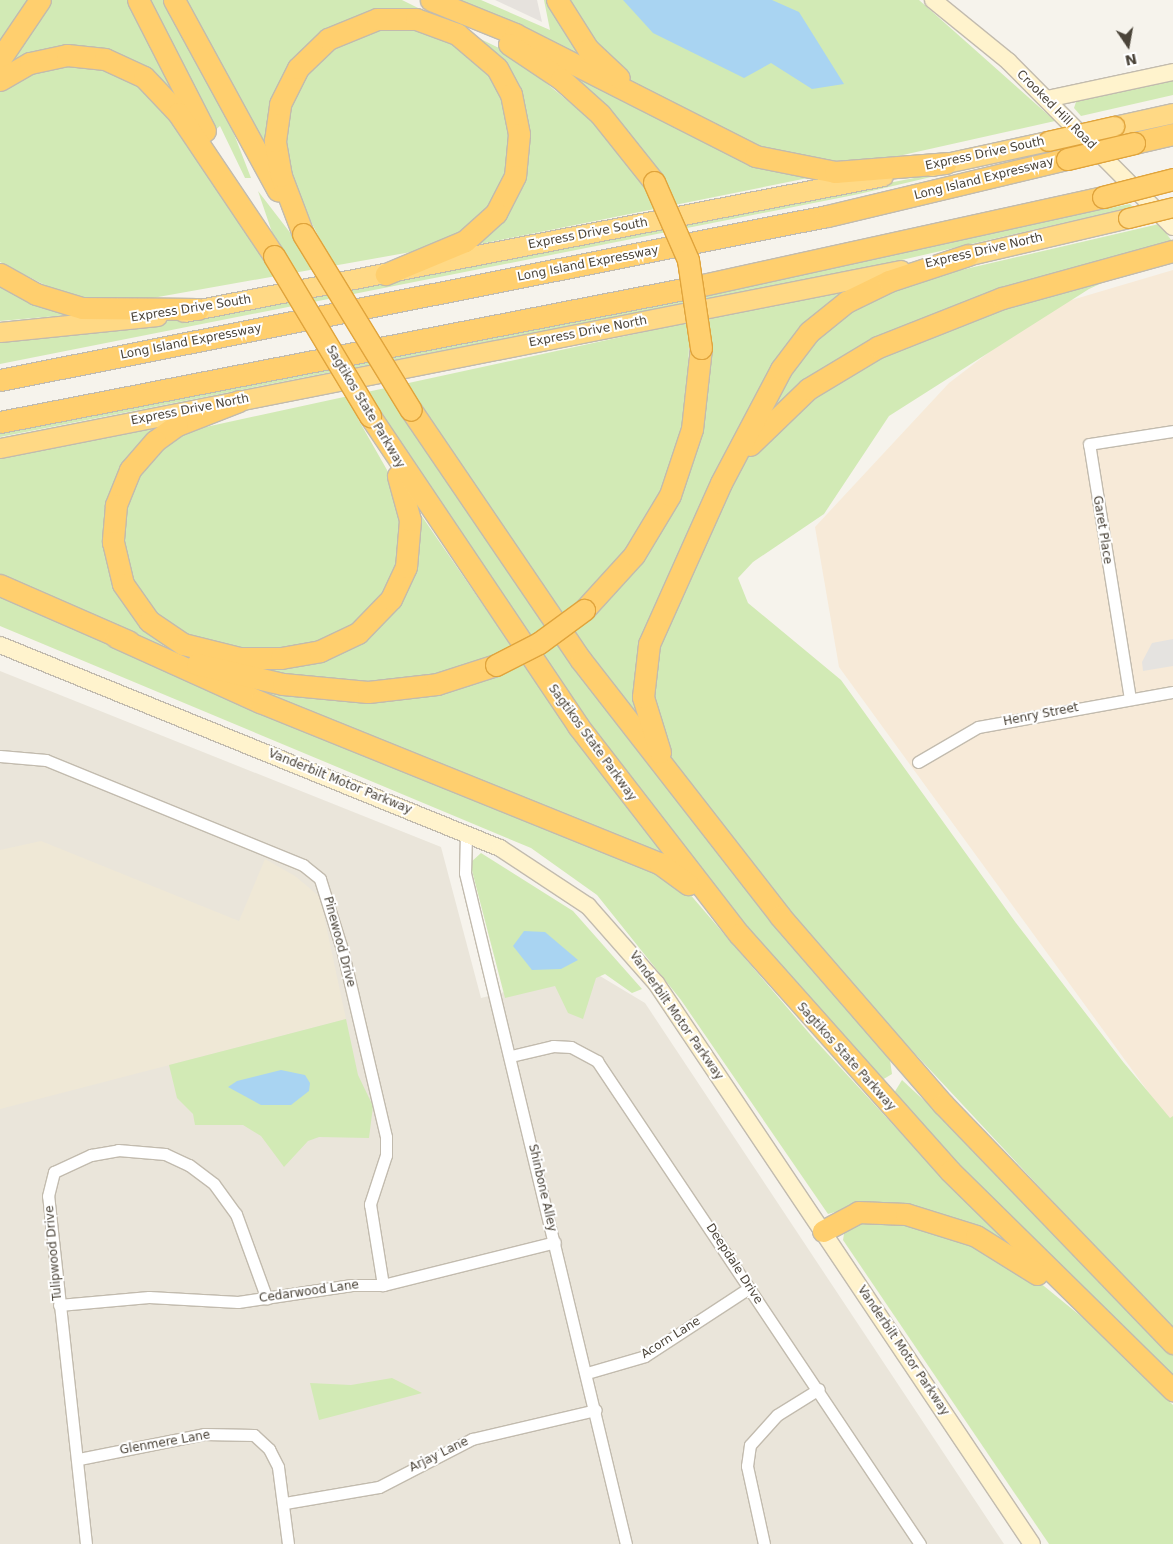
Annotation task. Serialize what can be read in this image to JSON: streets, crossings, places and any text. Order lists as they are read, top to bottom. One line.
{"streets":{"highway":["Express Drive South","Long Island Expressway","Express Drive North","Sagtikos State Parkway"],"main road":["Crooked Hill Road","Vanderbilt Motor Parkway"],"street":["Garet Place","Henry Street","Pinewood Drive","Shinbone Alley","Tulipwood Drive","Deepdale Drive","Cedarwood Lane","Acorn Lane","Glenmere Lane","Arjay Lane"]},"crossings":[["Garet Place","Henry Street"],["Vanderbilt Motor Parkway","Shinbone Alley"],["Pinewood Drive","Cedarwood Lane"],["Shinbone Alley","Deepdale Drive"],["Shinbone Alley","Cedarwood Lane"],["Shinbone Alley","Acorn Lane"],["Shinbone Alley","Arjay Lane"],["Tulipwood Drive","Cedarwood Lane"],["Tulipwood Drive","Glenmere Lane"],["Deepdale Drive","Acorn Lane"],["Glenmere Lane","Arjay Lane"]],"north":"bottom"}
